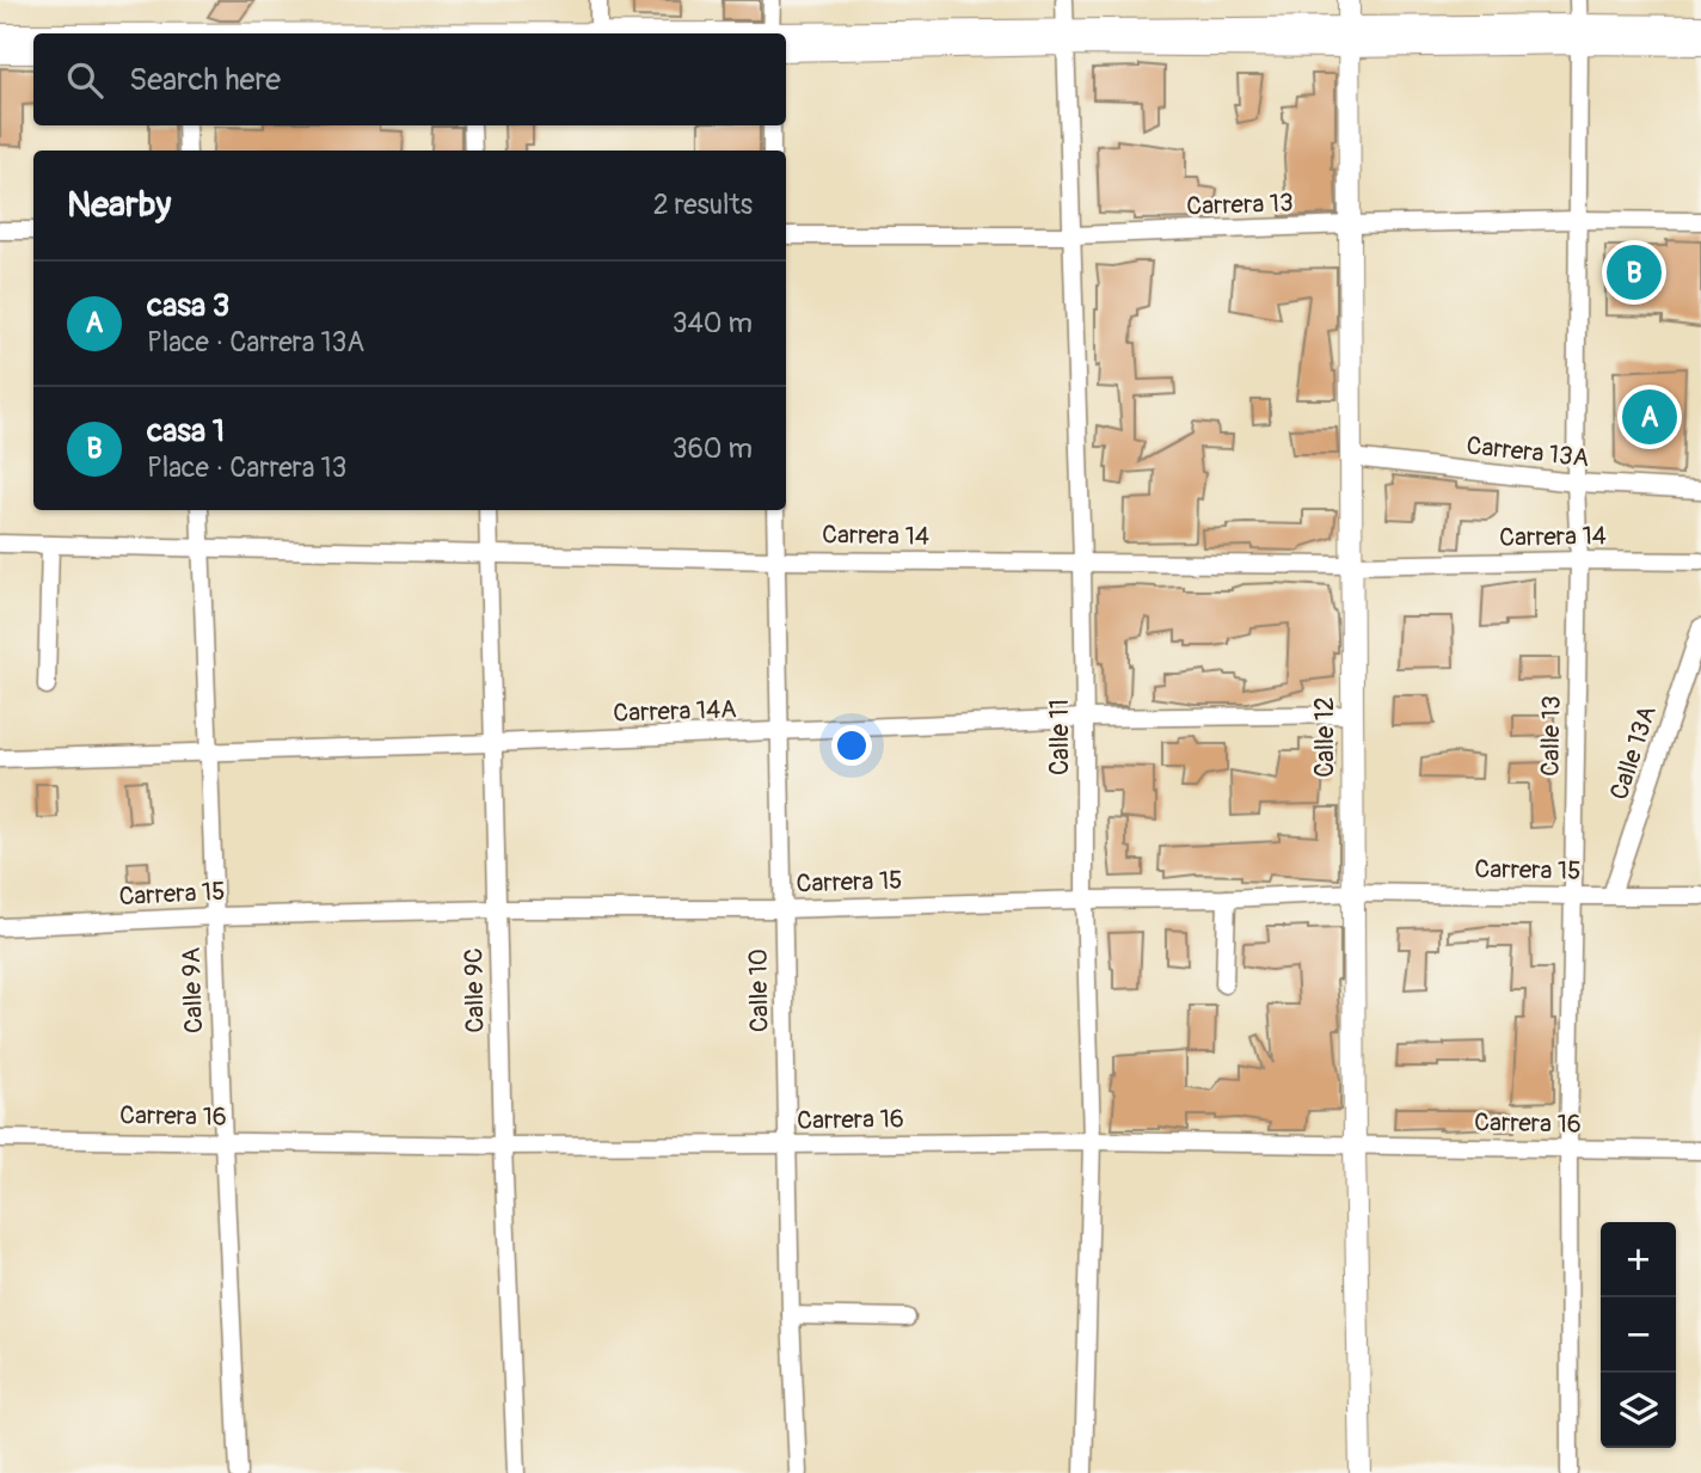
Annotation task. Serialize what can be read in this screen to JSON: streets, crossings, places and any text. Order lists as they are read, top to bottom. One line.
{"streets":{"street":["Carrera 13","Carrera 13A","Carrera 14","Carrera 14A","Calle 13","Calle 11","Calle 12","Calle 13A","Carrera 15","Calle 9A","Calle 9C","Calle 10","Carrera 16"]},"crossings":[["Carrera 13","Calle 13"],["Carrera 13","Calle 11"],["Carrera 13","Calle 12"],["Carrera 13A","Calle 13"],["Carrera 13A","Calle 12"],["Carrera 14","Calle 13"],["Carrera 14","Calle 11"],["Carrera 14","Calle 12"],["Carrera 14","Calle 9A"],["Carrera 14","Calle 9C"],["Carrera 14","Calle 10"],["Carrera 14A","Calle 11"],["Carrera 14A","Calle 12"],["Carrera 14A","Calle 9A"],["Carrera 14A","Calle 9C"],["Carrera 14A","Calle 10"],["Calle 13","Carrera 15"],["Calle 13","Carrera 16"],["Calle 11","Carrera 15"],["Calle 11","Carrera 16"],["Calle 12","Carrera 15"],["Calle 12","Carrera 16"],["Calle 13A","Carrera 15"],["Carrera 15","Calle 9A"],["Carrera 15","Calle 9C"],["Carrera 15","Calle 10"],["Calle 9A","Carrera 16"],["Calle 9C","Carrera 16"],["Calle 10","Carrera 16"]],"page":{"search":"Search here","heading":["Nearby","2 results"],"pins":["B","A"],"list":[{"mark":"A","name":"casa 3","note":"Place · Carrera 13A","value":"340 m"},{"mark":"B","name":"casa 1","note":"Place · Carrera 13","value":"360 m"}],"map_buttons":["+","−"]}}
